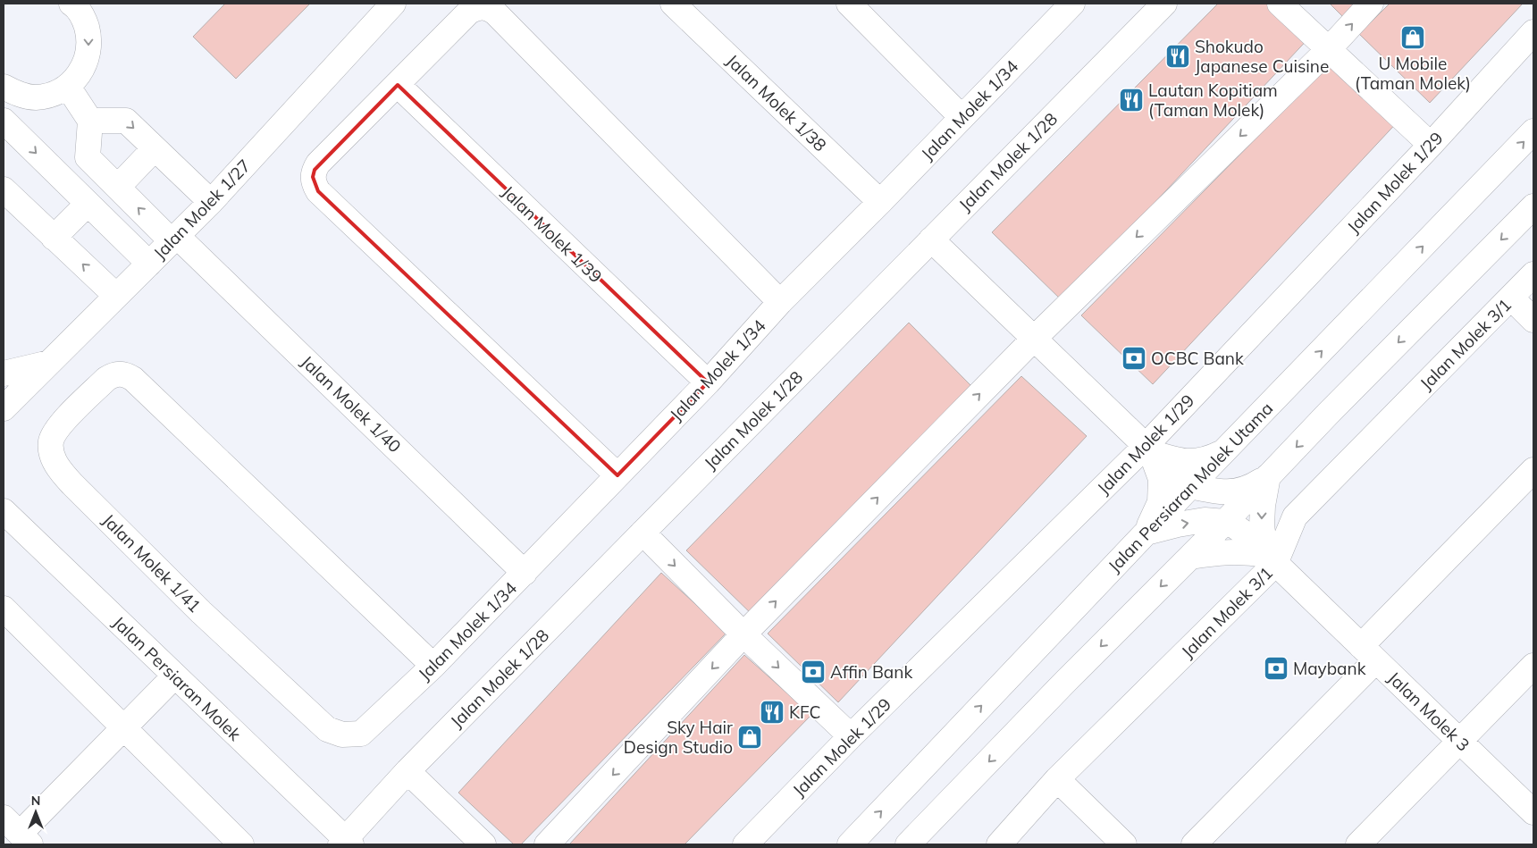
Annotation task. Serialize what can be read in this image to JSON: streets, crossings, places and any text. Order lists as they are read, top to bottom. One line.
{"streets":{"street":["Jalan Molek 1/38","Jalan Molek 1/34","Jalan Molek 1/28","Jalan Molek 1/29","Jalan Molek 1/27","Jalan Molek 1/39","Jalan Molek 3/1","Jalan Molek 1/40","Jalan Persiaran Molek Utama","Jalan Molek 1/41","Jalan Persiaran Molek","Jalan Molek 3"]},"crossings":[["Jalan Molek 1/38","Jalan Molek 1/34"],["Jalan Molek 1/34","Jalan Molek 1/39"],["Jalan Molek 1/34","Jalan Molek 1/40"],["Jalan Molek 1/34","Jalan Molek 1/41"],["Jalan Molek 1/28","Jalan Persiaran Molek"],["Jalan Molek 1/27","Jalan Molek 1/40"],["Jalan Molek 3/1","Jalan Molek 3"]],"places":{"shop":["U Mobile (Taman Molek)","Sky Hair Design Studio"],"restaurant":["Shokudo Japanese Cuisine","Lautan Kopitiam (Taman Molek)","KFC"],"bank":["OCBC Bank","Maybank","Affin Bank"]},"north":"top"}
